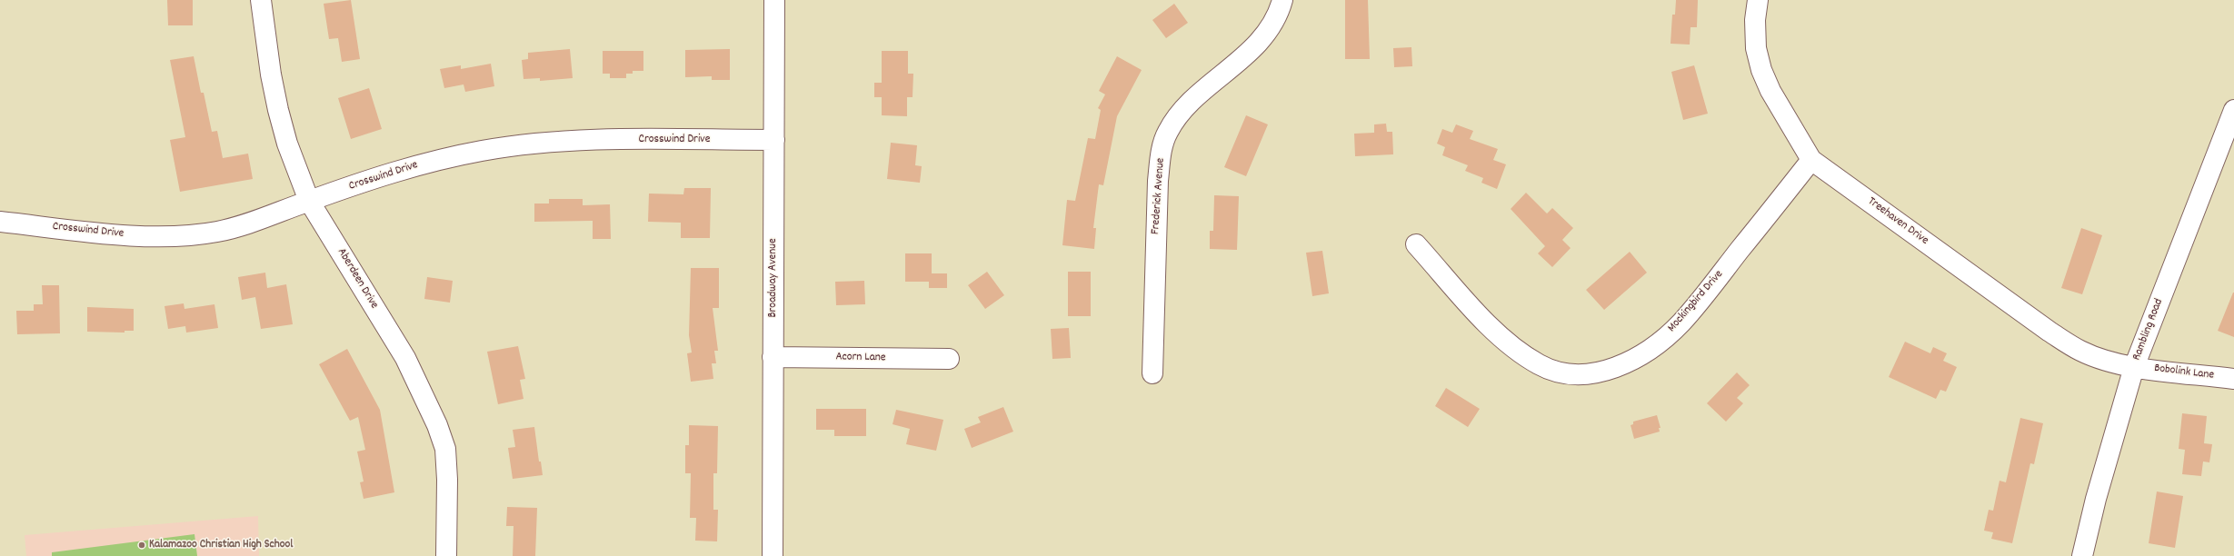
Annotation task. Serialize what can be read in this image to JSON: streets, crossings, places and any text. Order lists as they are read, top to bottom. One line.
{"streets":{"street":["Crosswind Drive","Frederick Avenue","Treehaven Drive","Broadway Avenue","Aberdeen Drive","Mockingbird Drive","Rambling Road","Acorn Lane","Bobolink Lane"]},"crossings":[["Crosswind Drive","Broadway Avenue"],["Crosswind Drive","Aberdeen Drive"],["Treehaven Drive","Mockingbird Drive"],["Treehaven Drive","Rambling Road"],["Treehaven Drive","Bobolink Lane"],["Broadway Avenue","Acorn Lane"],["Rambling Road","Bobolink Lane"]],"places":["Kalamazoo Christian High School"]}
